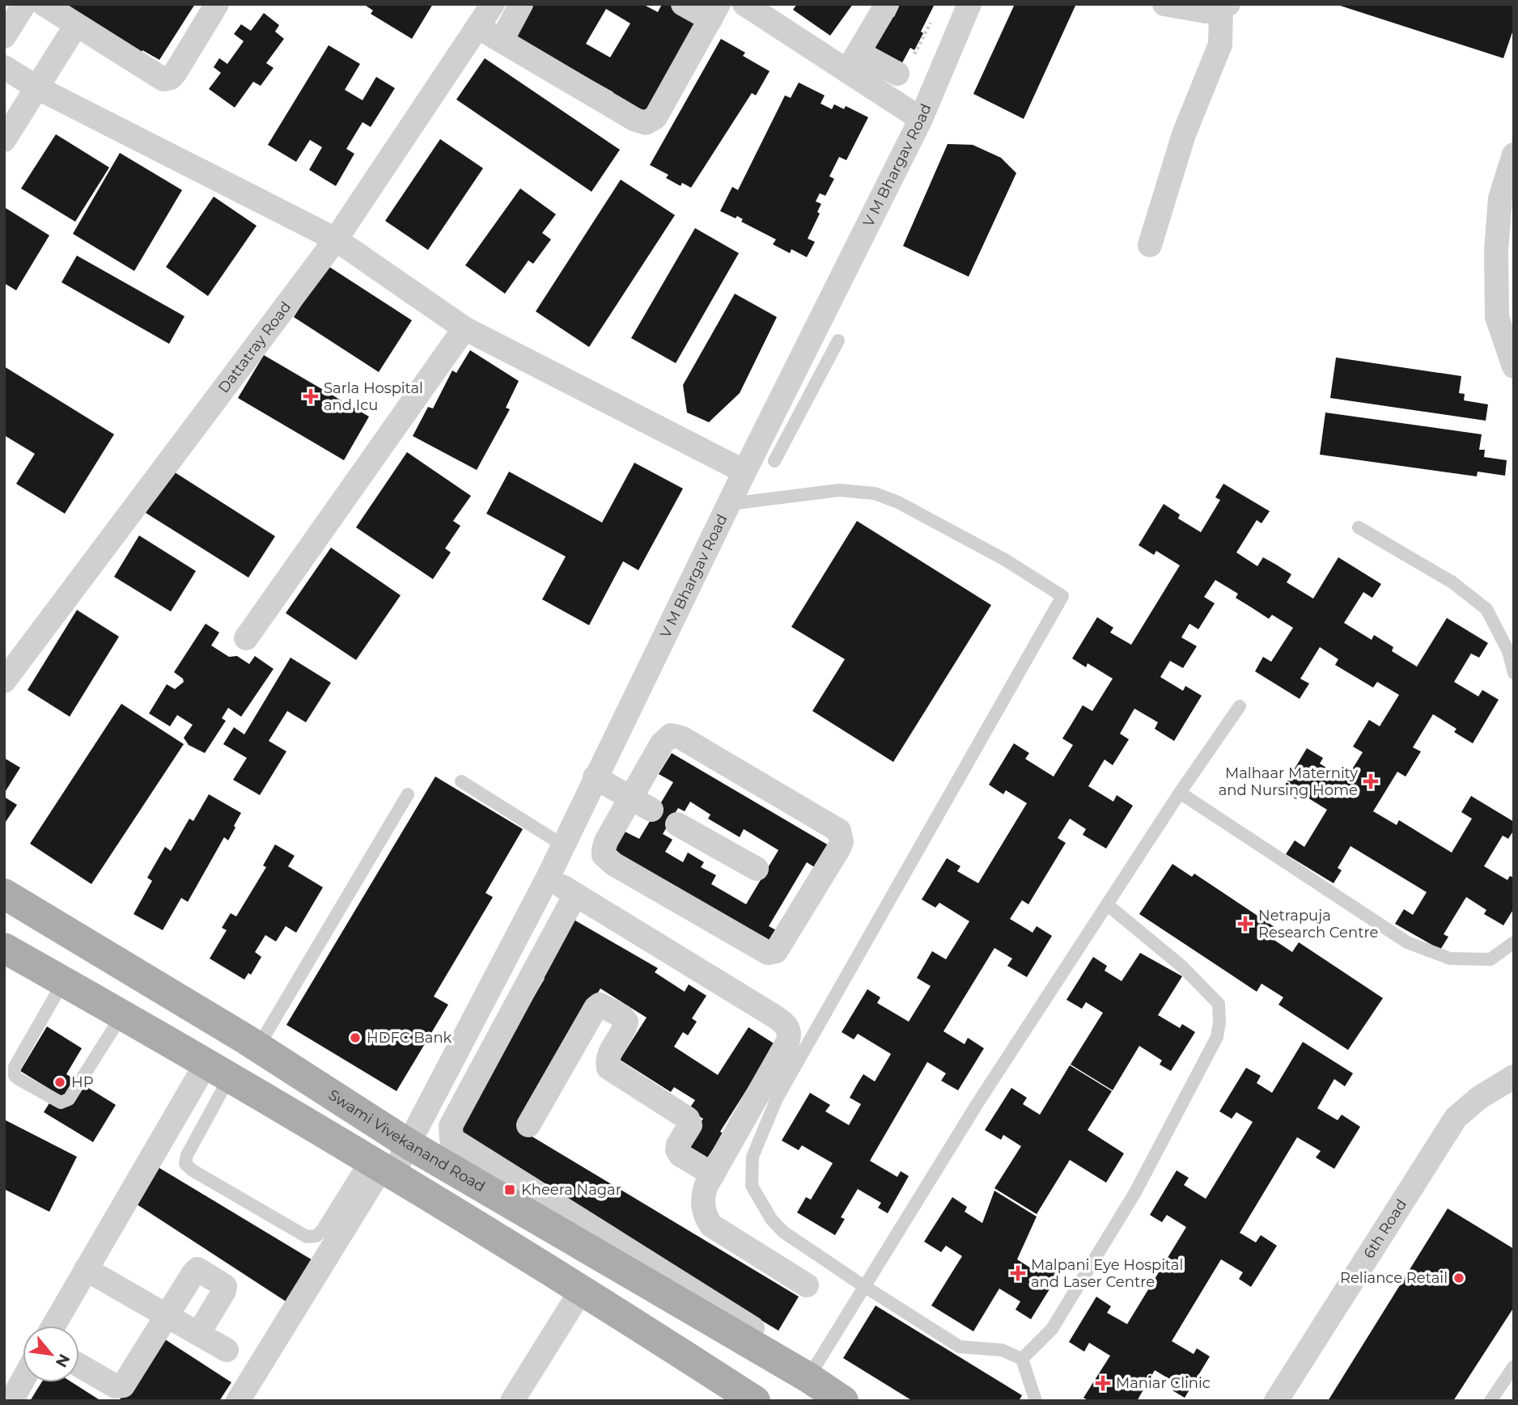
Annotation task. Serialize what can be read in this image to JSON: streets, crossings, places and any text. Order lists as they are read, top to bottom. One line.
{"streets":{"main road":["Swami Vivekanand Road"],"street":["V M Bhargav Road","Dattatray Road","6th Road"]},"crossings":[["V M Bhargav Road","Swami Vivekanand Road"]],"places":{"health":["Sarla Hospital and Icu","Malhaar Maternity and Nursing Home","Netrapuja Research Centre","Malpani Eye Hospital and Laser Centre","Maniar Clinic"],"other":["HDFC Bank","HP","Reliance Retail"],"transit":["Kheera Nagar"]},"north":"bottom right"}
